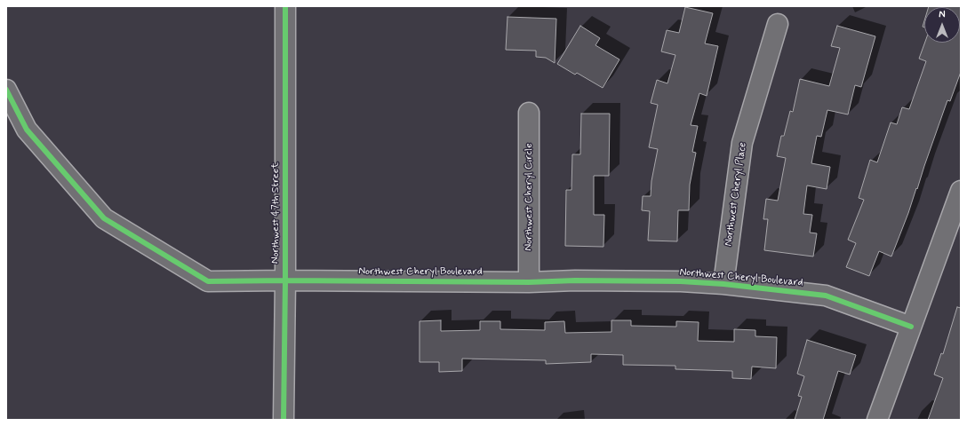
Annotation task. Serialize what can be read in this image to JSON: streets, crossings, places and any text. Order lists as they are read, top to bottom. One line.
{"streets":{"street":["Northwest Cheryl Place","Northwest Cheryl Circle","Northwest 47th Street","Northwest Cheryl Boulevard"]},"crossings":[["Northwest Cheryl Place","Northwest Cheryl Boulevard"],["Northwest Cheryl Circle","Northwest Cheryl Boulevard"],["Northwest 47th Street","Northwest Cheryl Boulevard"]],"north":"top"}
